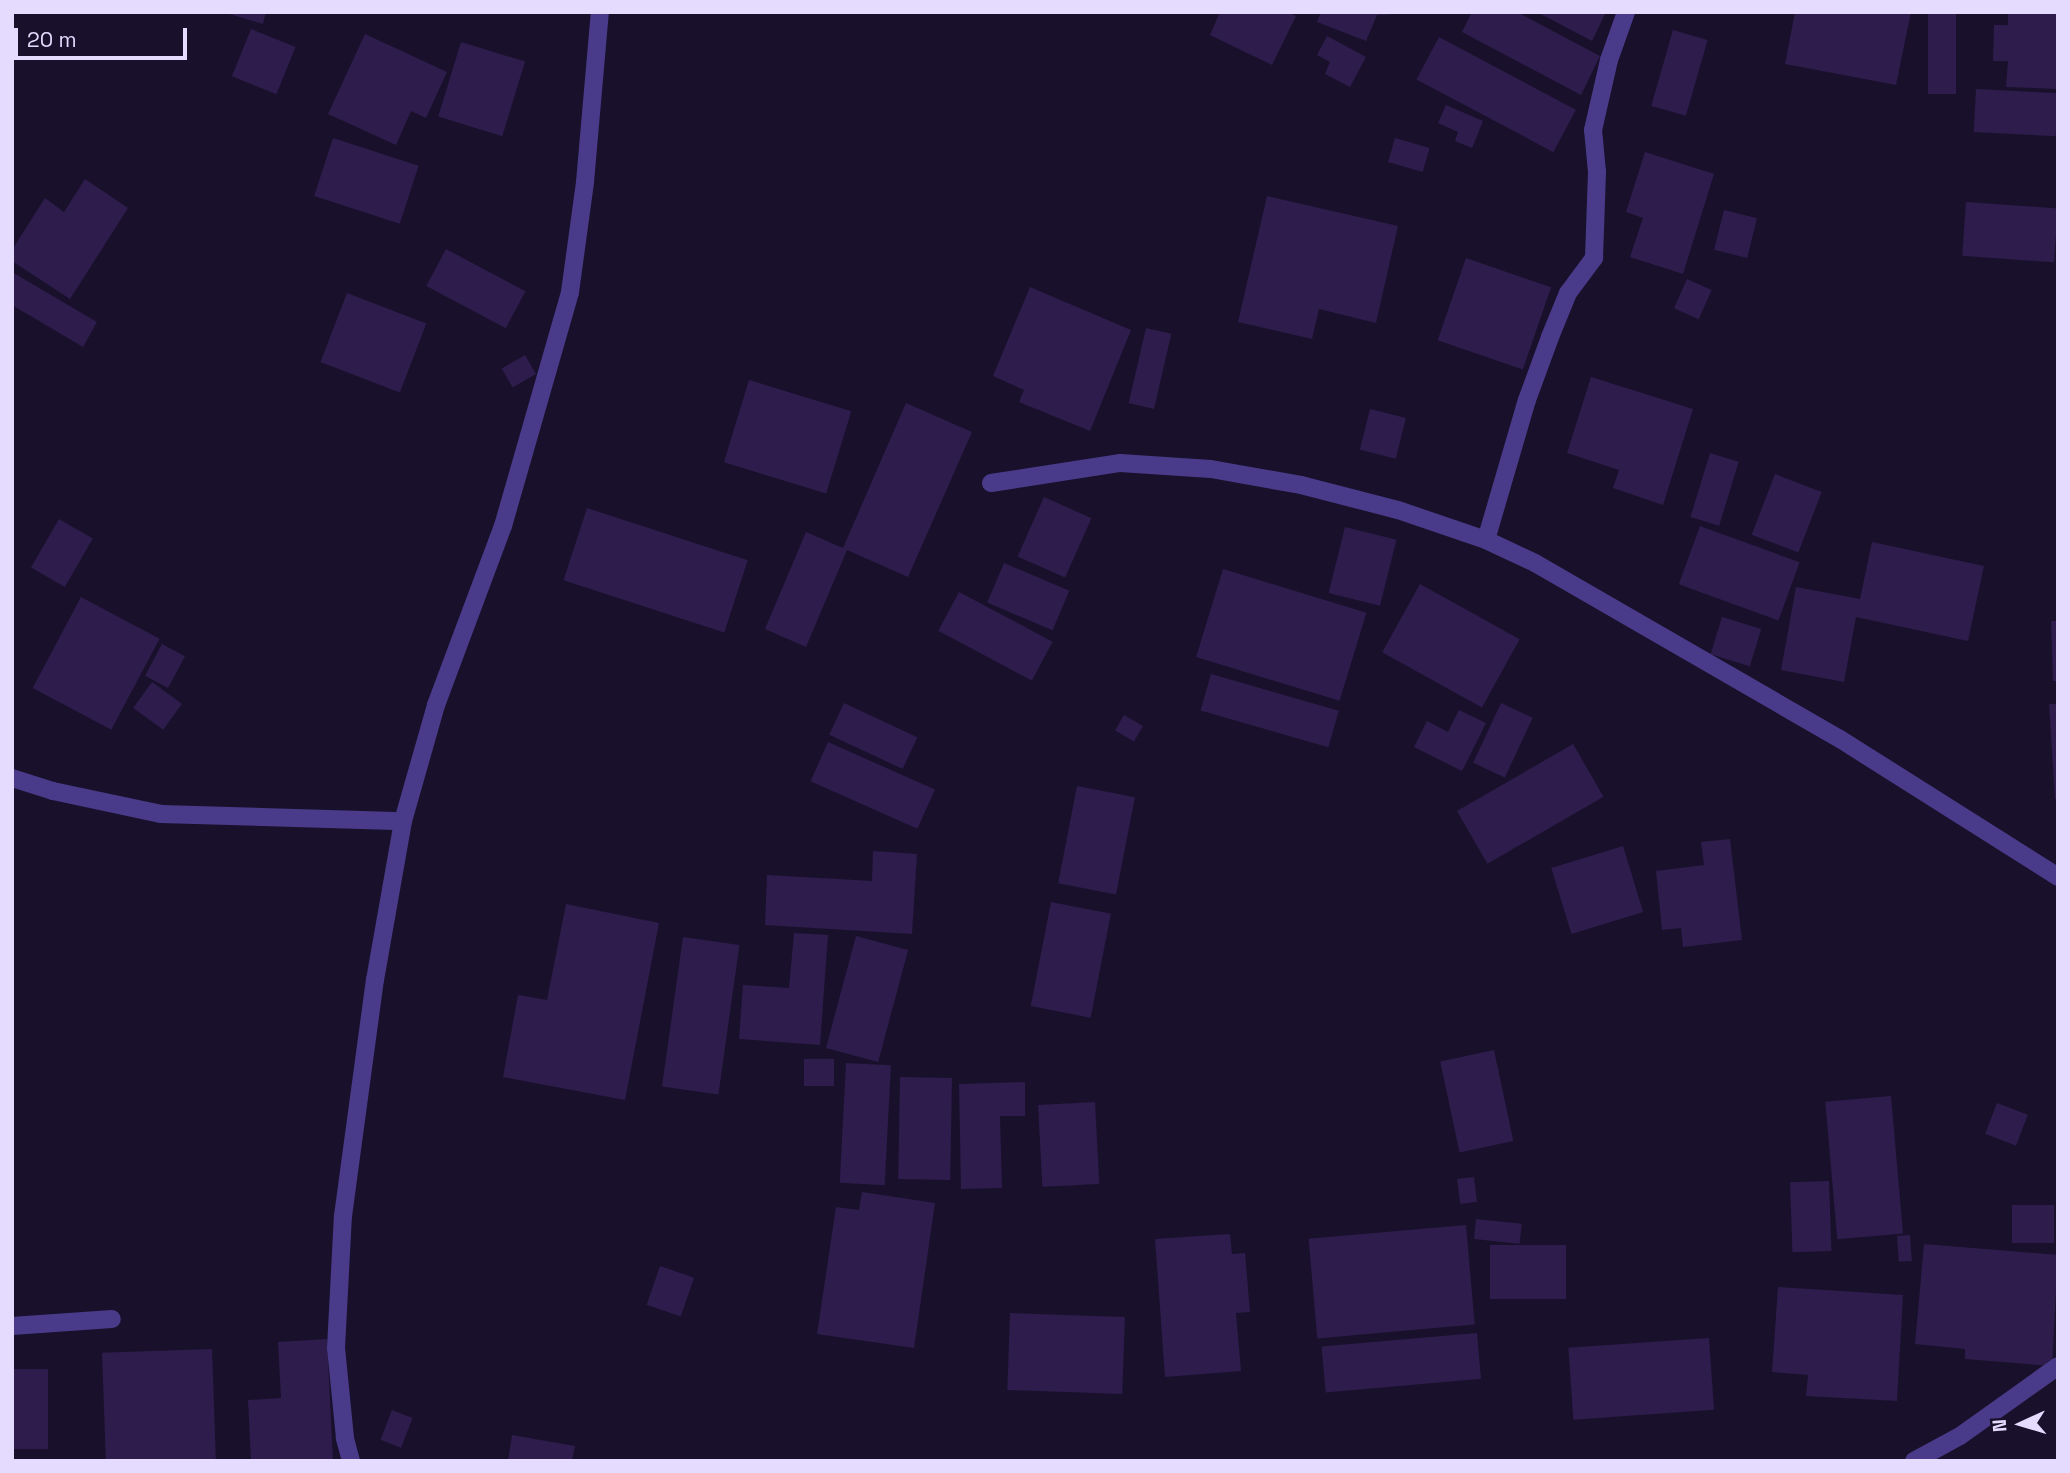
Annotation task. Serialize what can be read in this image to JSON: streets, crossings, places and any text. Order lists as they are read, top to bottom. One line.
{"scale_bar":"20 m","north":"left"}
